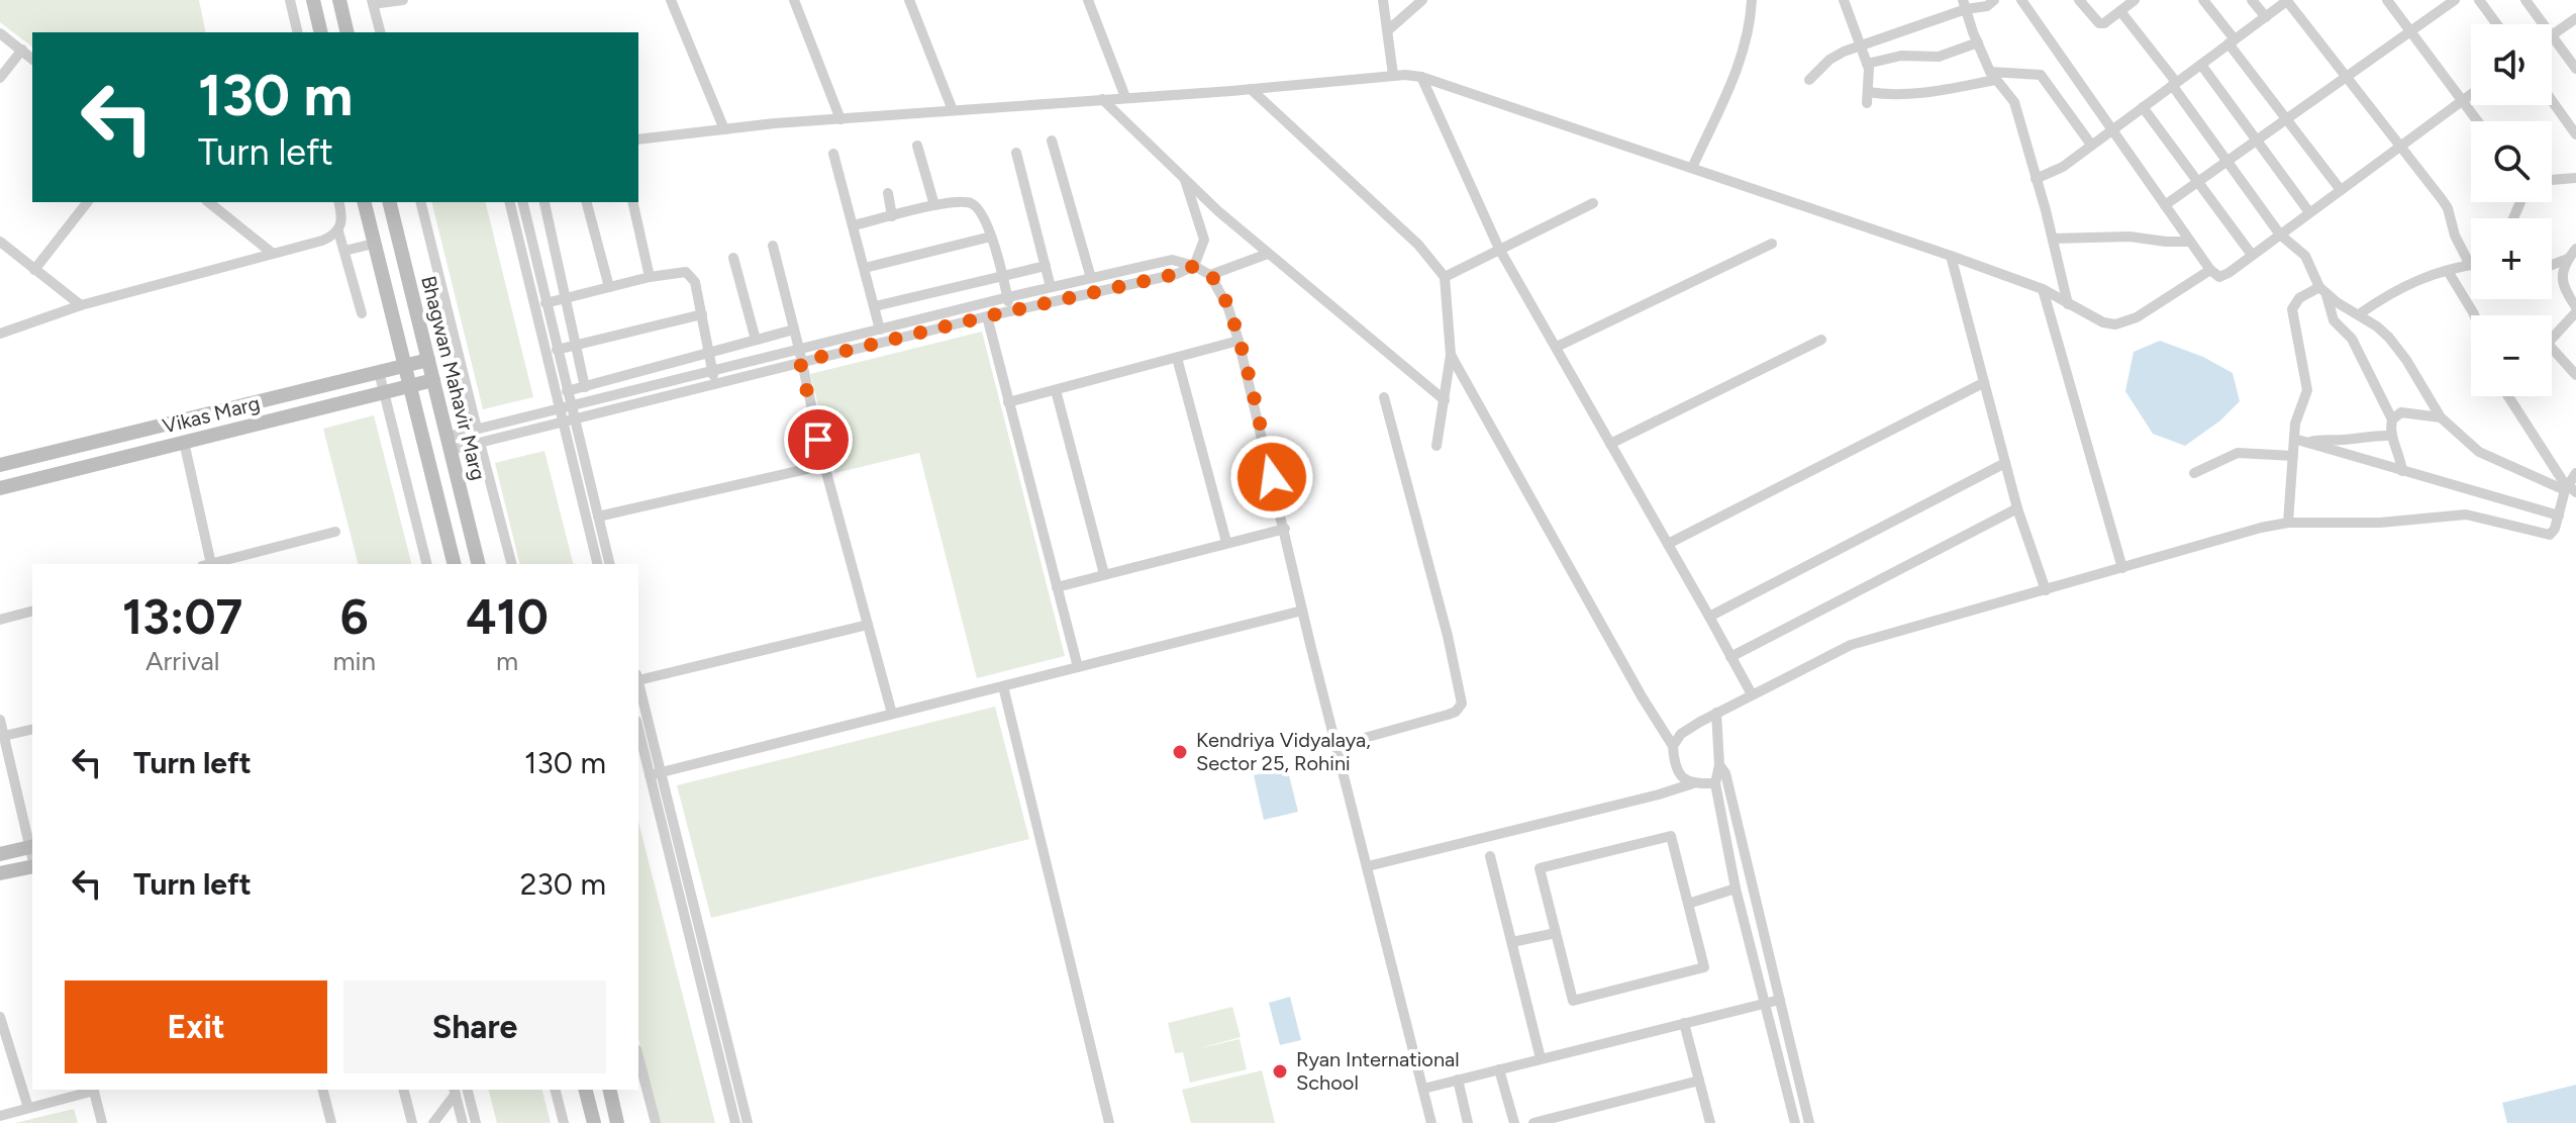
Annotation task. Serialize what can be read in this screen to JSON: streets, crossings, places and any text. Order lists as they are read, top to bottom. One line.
{"streets":{"street":["Bhagwan Mahavir Marg","Vikas Marg"]},"crossings":[["Bhagwan Mahavir Marg","Vikas Marg"]],"places":["Kendriya Vidyalaya, Sector 25, Rohini","Ryan International School"],"page":{"map_buttons":["+","−"],"turn":["130 m","Turn left"],"eta":["13:07","Arrival","6","min","410","m"],"list":[{"name":"Turn left","value":"130 m"},{"name":"Turn left","value":"230 m"}],"buttons":["Exit","Share"]}}
